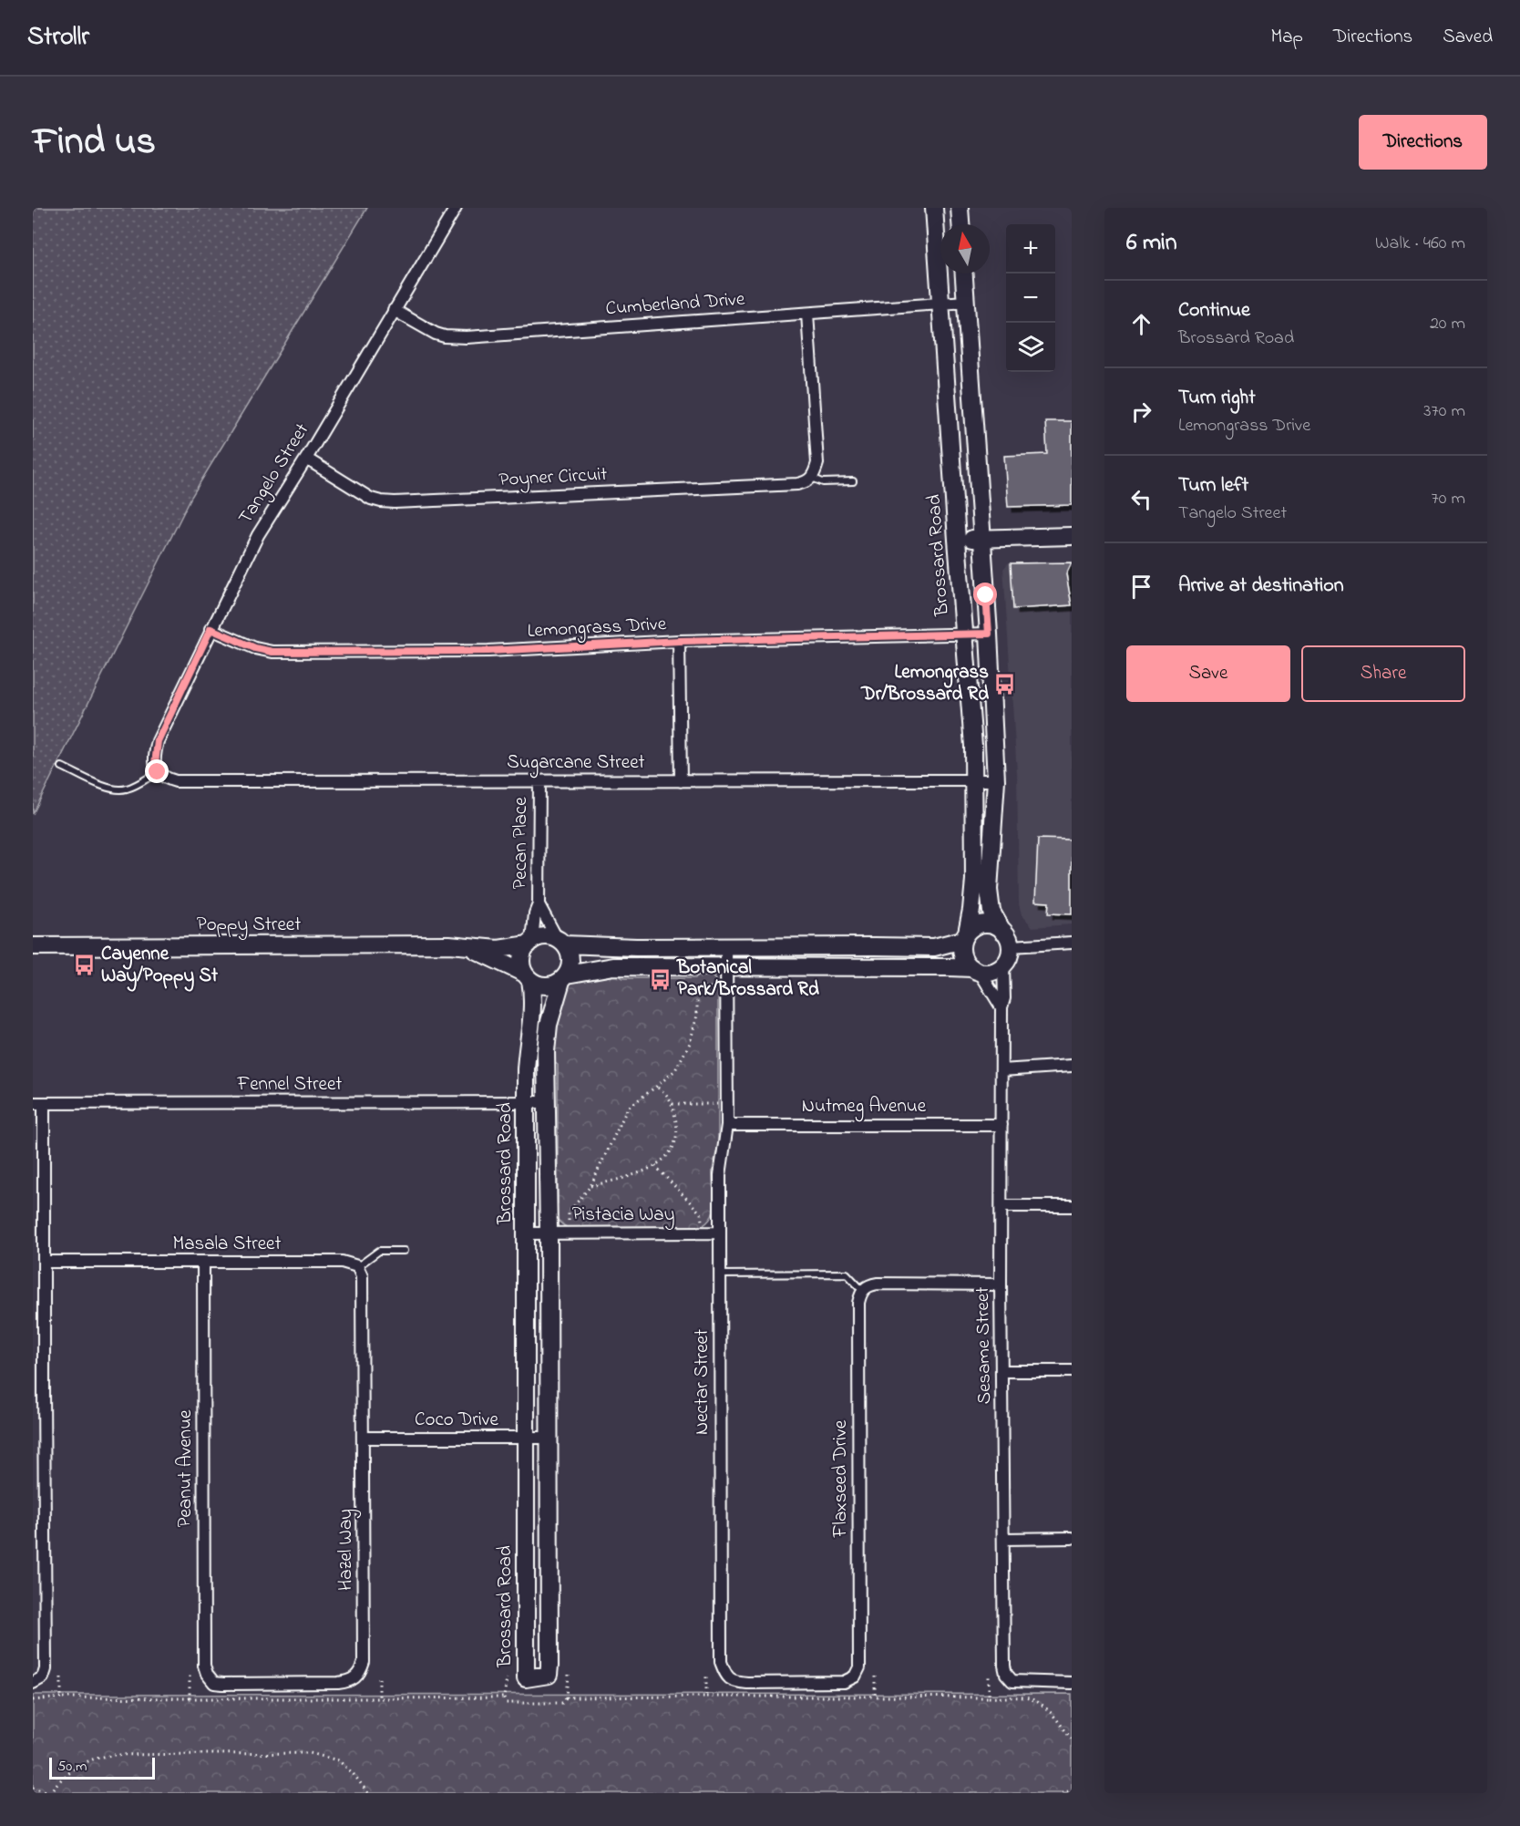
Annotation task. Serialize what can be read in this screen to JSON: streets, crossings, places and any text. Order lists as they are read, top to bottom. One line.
{"streets":{"street":["Cumberland Drive","Tangelo Street","Poyner Circuit","Brossard Road","Lemongrass Drive","Sugarcane Street","Pecan Place","Poppy Street","Fennel Street","Nutmeg Avenue","Pistacia Way","Masala Street","Sesame Street","Nectar Street","Coco Drive","Peanut Avenue","Flaxseed Drive","Hazel Way"]},"crossings":[["Cumberland Drive","Tangelo Street"],["Cumberland Drive","Brossard Road"],["Tangelo Street","Poyner Circuit"],["Tangelo Street","Lemongrass Drive"],["Tangelo Street","Sugarcane Street"],["Brossard Road","Lemongrass Drive"],["Brossard Road","Sugarcane Street"],["Brossard Road","Pecan Place"],["Brossard Road","Poppy Street"],["Brossard Road","Fennel Street"],["Brossard Road","Pistacia Way"],["Brossard Road","Sesame Street"],["Brossard Road","Coco Drive"],["Sugarcane Street","Pecan Place"],["Pecan Place","Poppy Street"],["Nutmeg Avenue","Sesame Street"],["Nutmeg Avenue","Nectar Street"],["Pistacia Way","Nectar Street"],["Masala Street","Peanut Avenue"],["Masala Street","Hazel Way"],["Nectar Street","Flaxseed Drive"],["Coco Drive","Hazel Way"],["Peanut Avenue","Hazel Way"]],"places":{"bus stop":["Lemongrass Dr/Brossard Rd","Cayenne Way/Poppy St","Botanical Park/Brossard Rd"]},"scale_bar":"50 m","north":"top","page":{"header":"Strollr","nav":["Map","Directions","Saved"],"title":"Find us","buttons":["Directions",["Save","Share"]],"heading":["6 min","Walk · 460 m"],"map_buttons":["+","−"],"list":[["Continue","Brossard Road","20 m"],["Turn right","Lemongrass Drive","370 m"],["Turn left","Tangelo Street","70 m"],"Arrive at destination"],"scale":"50 m"}}
